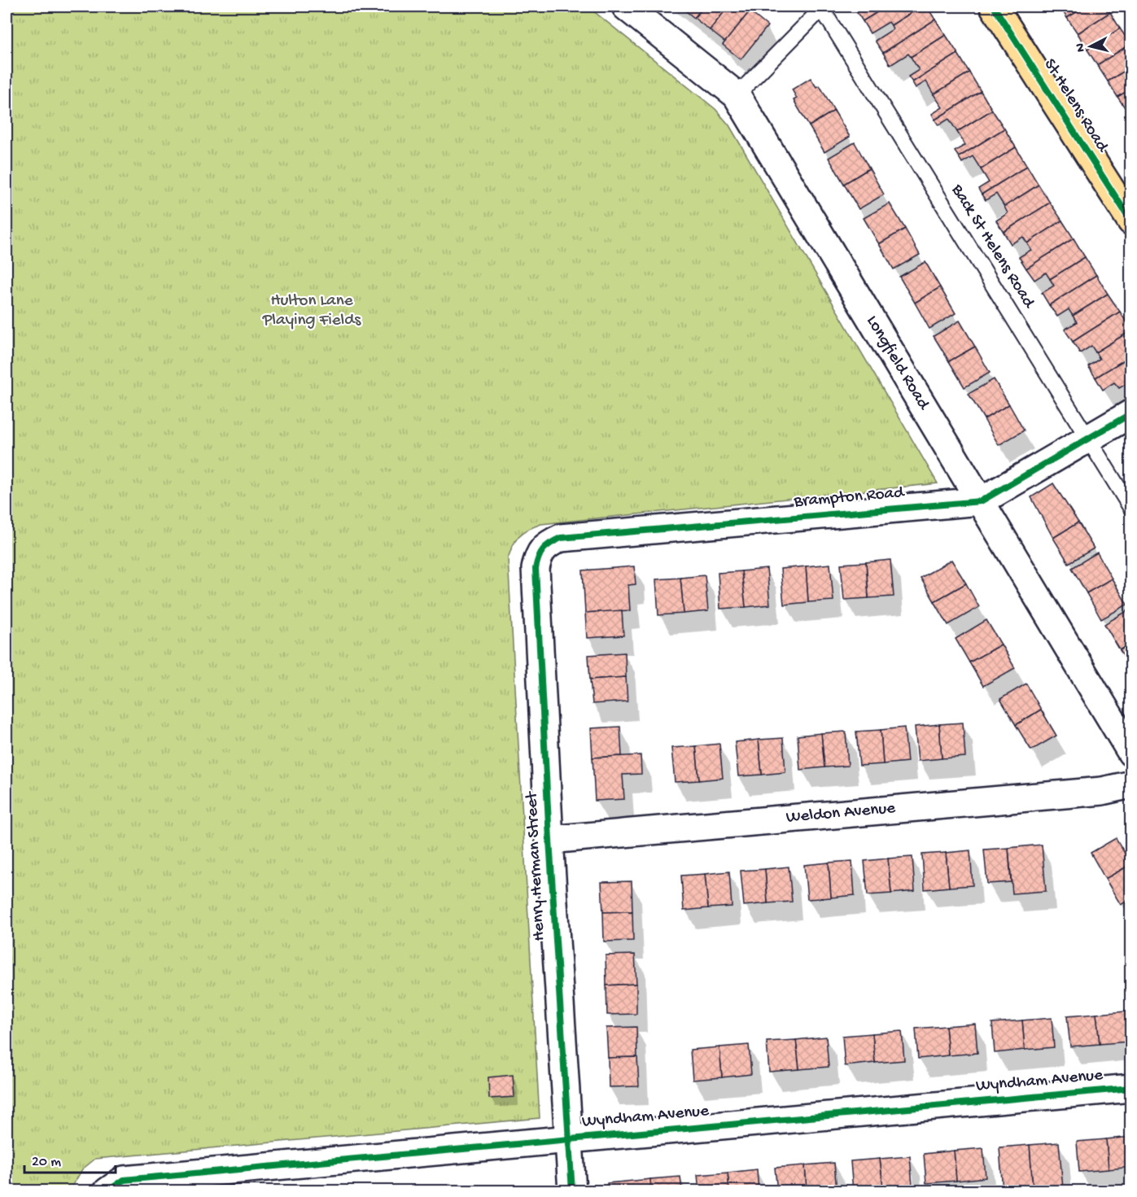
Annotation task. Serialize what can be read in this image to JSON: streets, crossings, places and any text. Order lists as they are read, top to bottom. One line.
{"streets":{"main road":["St Helens Road"],"street":["Longfield Road","Brampton Road","Weldon Avenue","Henry Herman Street","Wyndham Avenue"],"lane":["Back St Helens Road"]},"crossings":[["Back St Helens Road","Brampton Road"],["Longfield Road","Brampton Road"],["Brampton Road","Henry Herman Street"],["Weldon Avenue","Henry Herman Street"],["Henry Herman Street","Wyndham Avenue"]],"parks":["Hulton Lane Playing Fields"],"scale_bar":"20 m","north":"left"}
